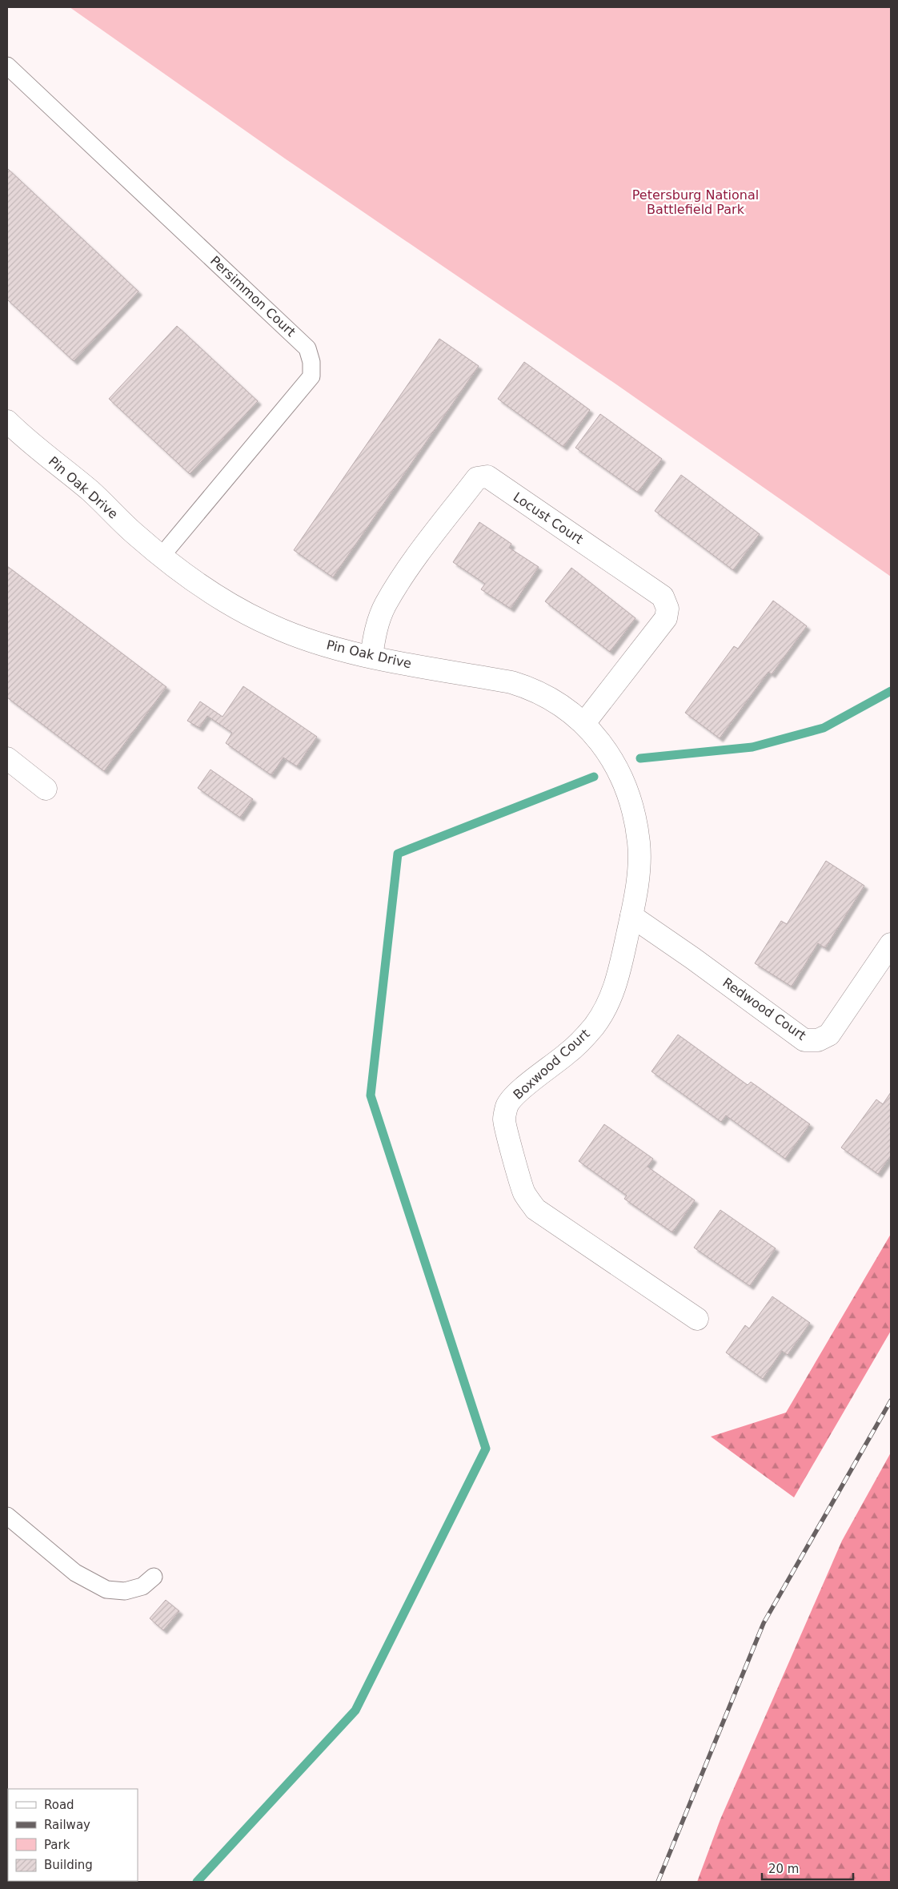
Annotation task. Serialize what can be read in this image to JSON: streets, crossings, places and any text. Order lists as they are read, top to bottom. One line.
{"streets":{"street":["Pin Oak Drive","Locust Court","Redwood Court","Boxwood Court"],"lane":["Persimmon Court"]},"crossings":[["Persimmon Court","Pin Oak Drive"],["Pin Oak Drive","Locust Court"],["Pin Oak Drive","Redwood Court"],["Pin Oak Drive","Boxwood Court"],["Redwood Court","Boxwood Court"]],"parks":["Petersburg National Battlefield Park"],"legend":["Road","Railway","Park","Building"],"scale_bar":"20 m"}
